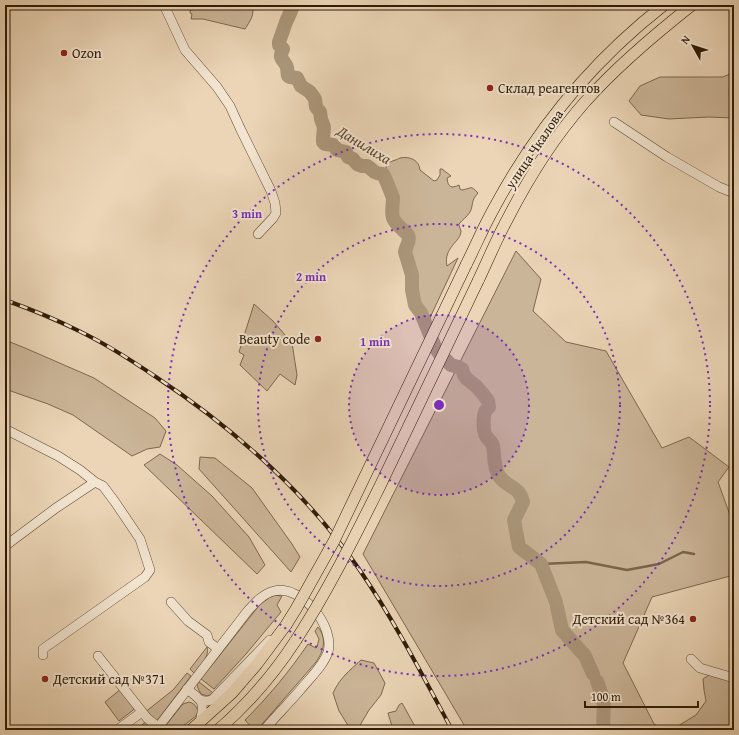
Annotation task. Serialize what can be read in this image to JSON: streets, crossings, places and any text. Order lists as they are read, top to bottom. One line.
{"streets":{"main road":["улица Чкалова"]},"water":["Данилиха"],"places":["Ozon","Склад реагентов","Beauty code","Детский сад №364","Детский сад №371"],"scale_bar":"100 m","north":"top left","rings":["3 min","2 min","1 min"]}
